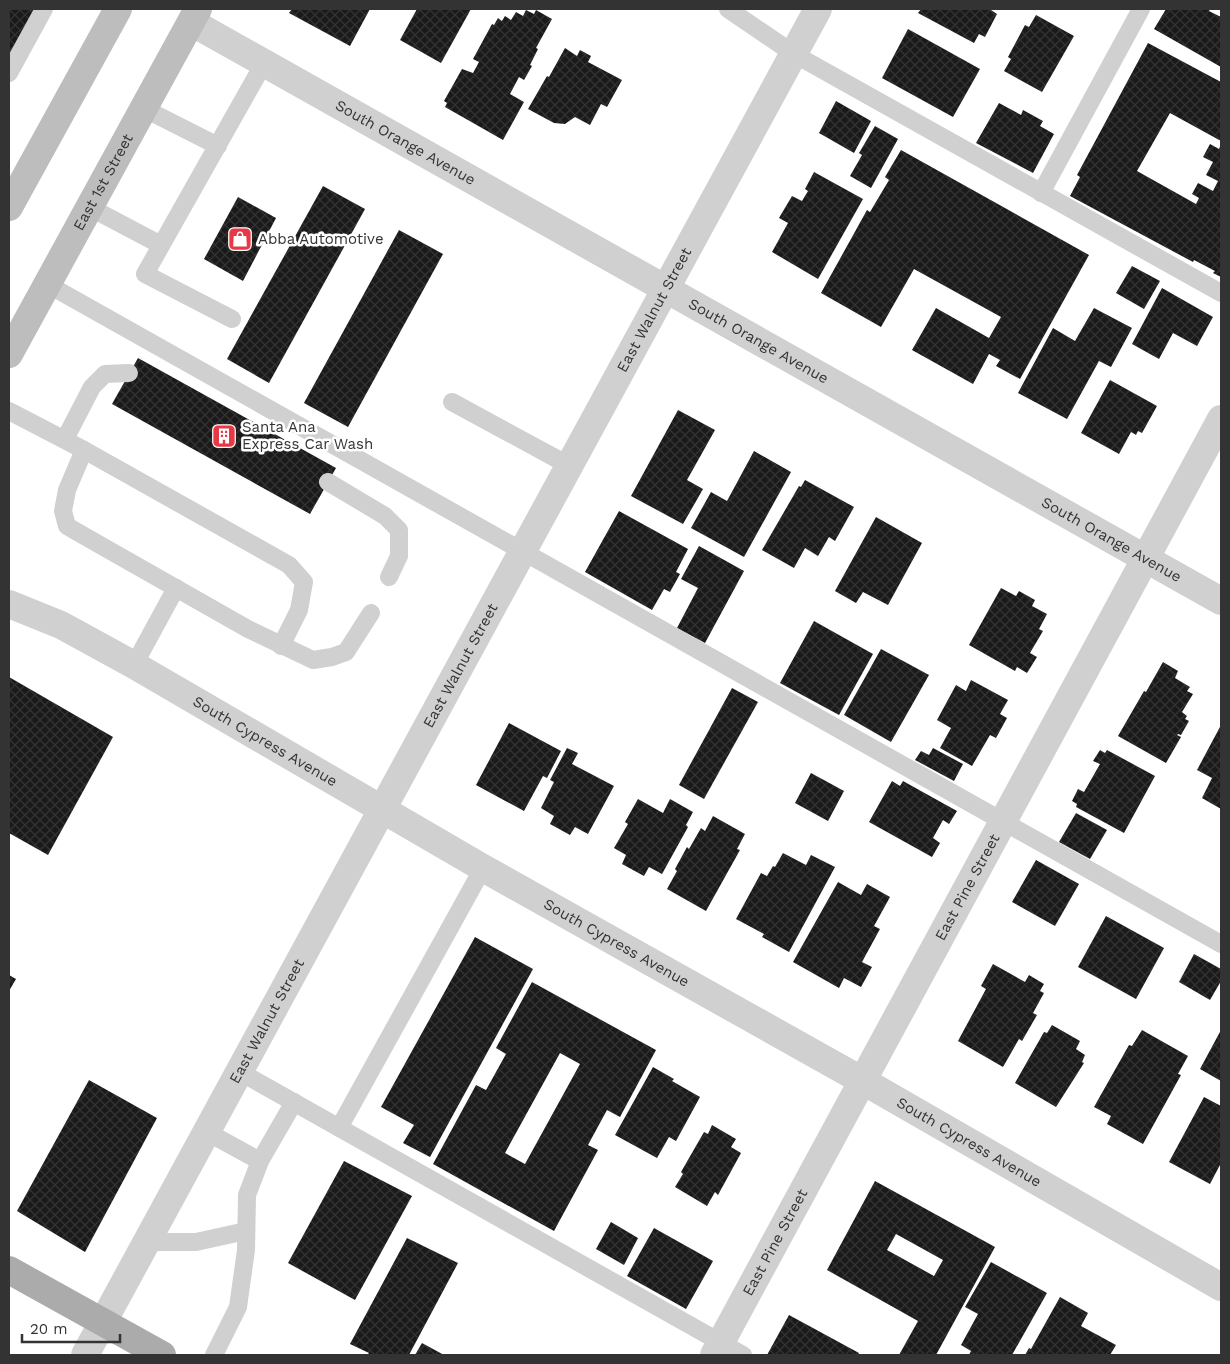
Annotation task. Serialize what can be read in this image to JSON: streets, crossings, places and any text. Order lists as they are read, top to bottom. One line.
{"streets":{"main road":["East 1st Street"],"street":["South Orange Avenue","East Walnut Street","South Cypress Avenue","East Pine Street"]},"crossings":[["South Orange Avenue","East 1st Street"],["South Orange Avenue","East Walnut Street"],["South Orange Avenue","East Pine Street"],["East Walnut Street","South Cypress Avenue"],["South Cypress Avenue","East Pine Street"]],"places":{"shop":["Abba Automotive"],"building":["Santa Ana Express Car Wash"]},"scale_bar":"20 m"}
